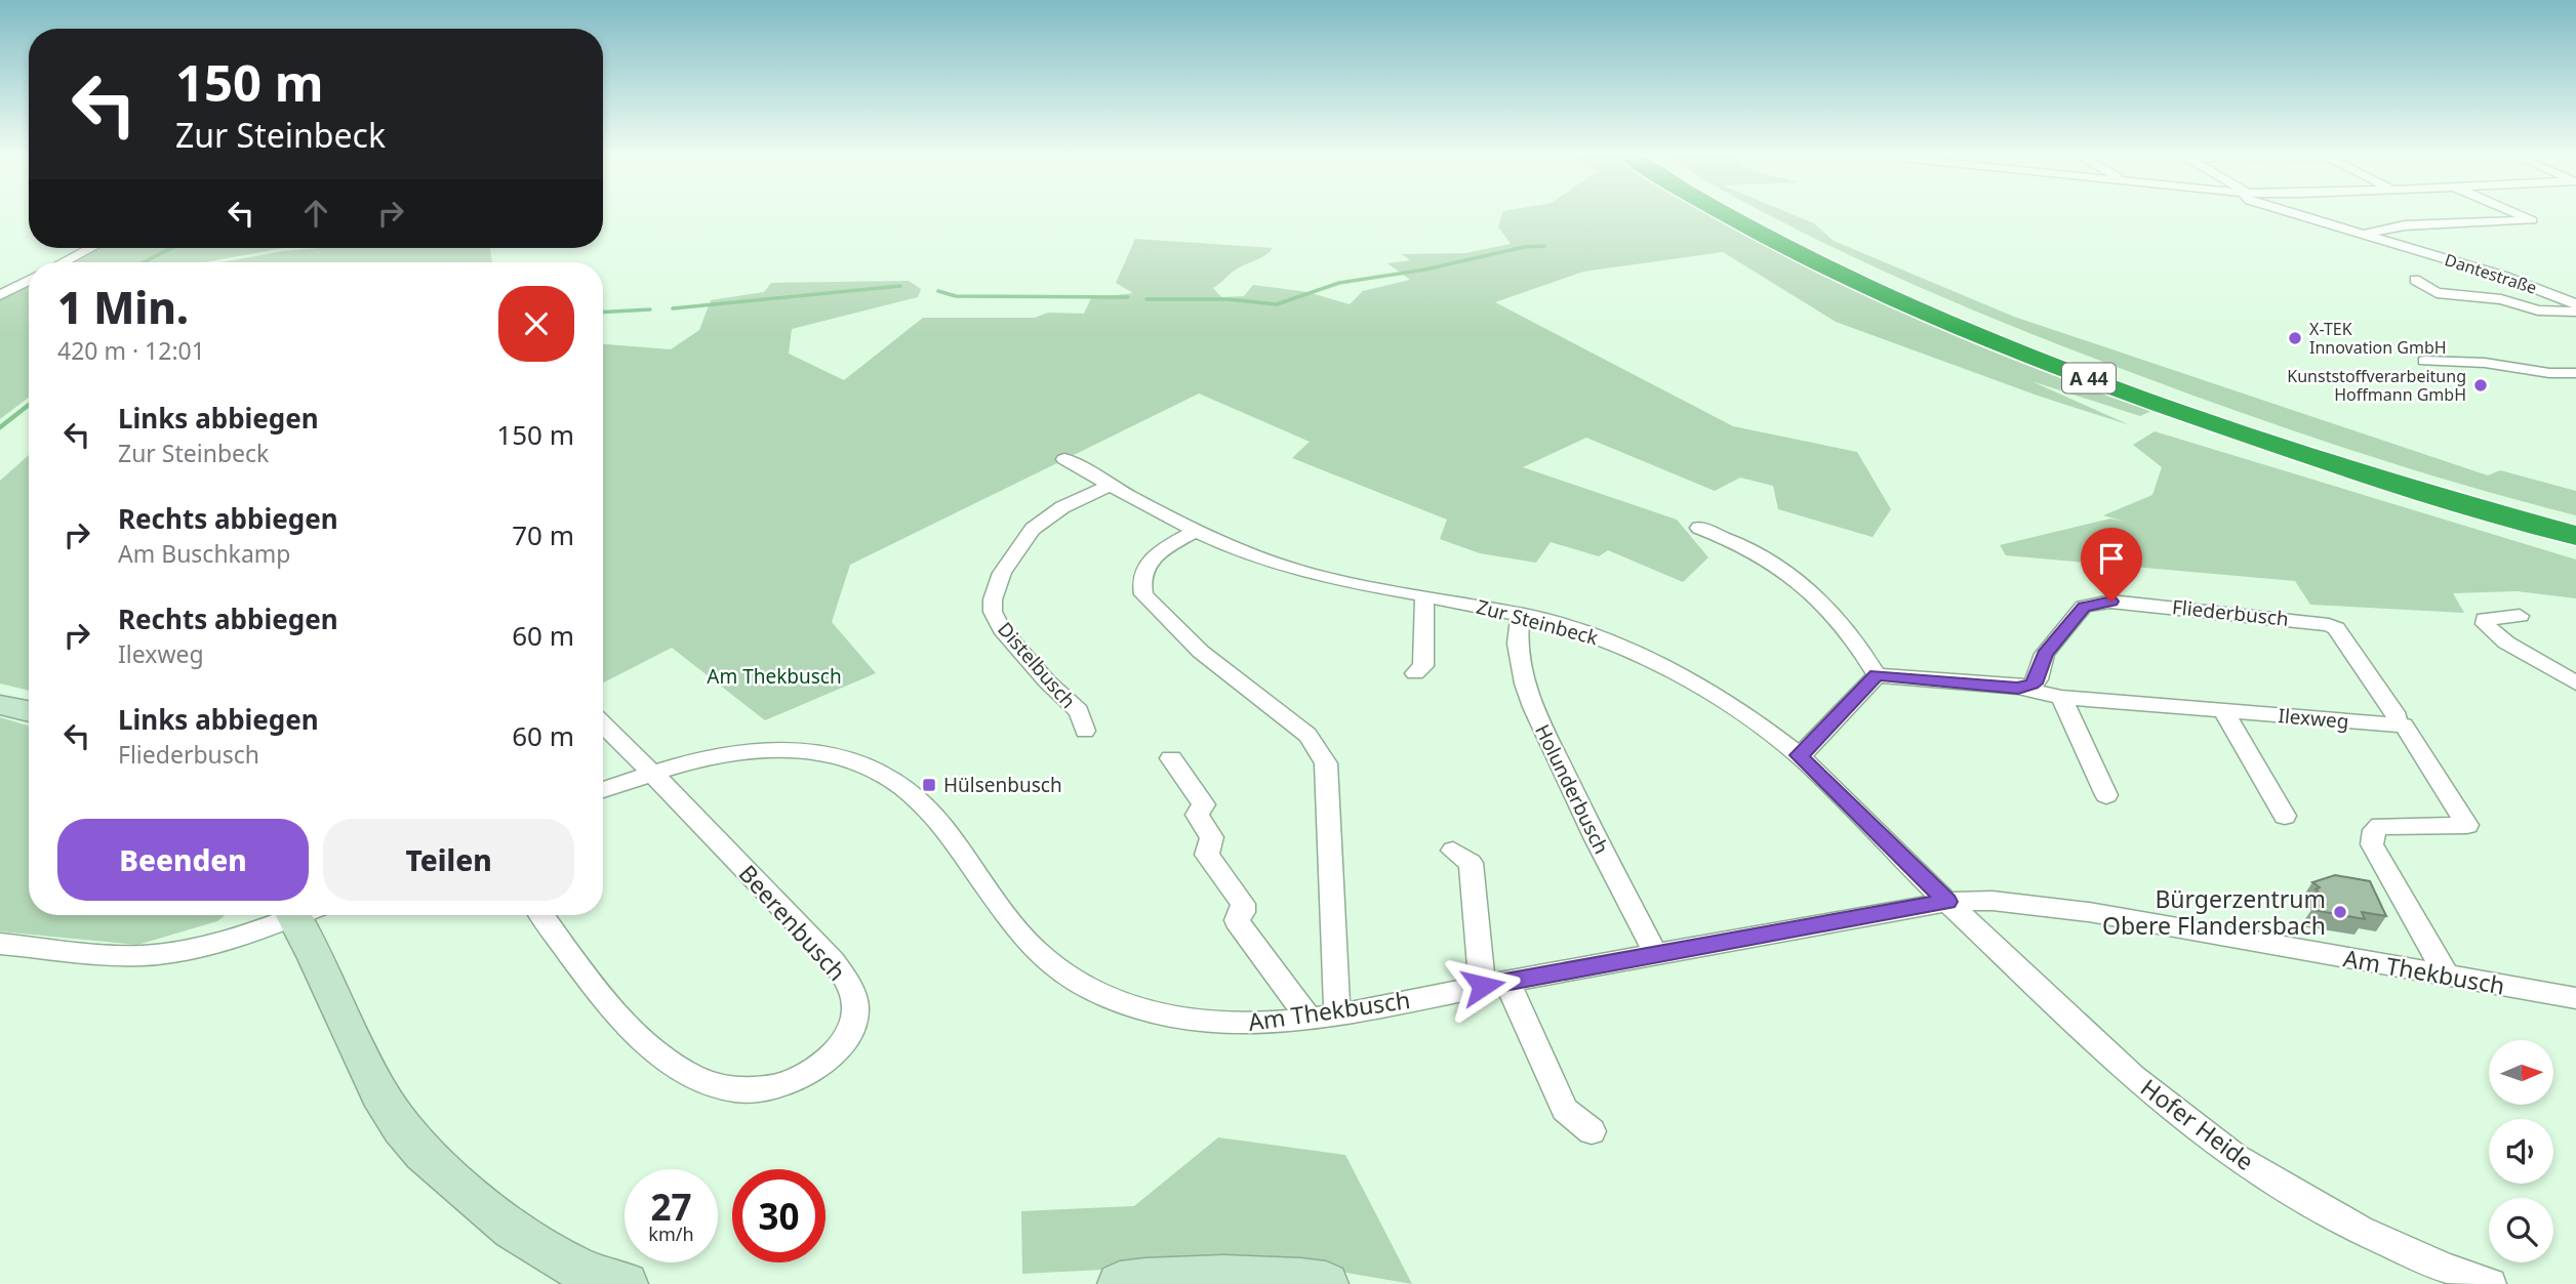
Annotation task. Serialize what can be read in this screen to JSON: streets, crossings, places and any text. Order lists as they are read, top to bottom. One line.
{"streets":{"highway":["A 44"],"street":["Dantestraße","Fliederbusch","Zur Steinbeck","Distelbusch","Ilexweg","Holunderbusch","Beerenbusch","Am Thekbusch","Hofer Heide"]},"crossings":[["Fliederbusch","Ilexweg"],["Fliederbusch","Am Thekbusch"],["Zur Steinbeck","Distelbusch"],["Zur Steinbeck","Holunderbusch"],["Zur Steinbeck","Am Thekbusch"],["Zur Steinbeck","Hofer Heide"],["Holunderbusch","Am Thekbusch"],["Beerenbusch","Am Thekbusch"],["Am Thekbusch","Hofer Heide"]],"parks":["Am Thekbusch"],"places":{"other":["X-TEK Innovation GmbH","Kunststoffverarbeitung Hoffmann GmbH","Bürgerzentrum Obere Flandersbach"],"transit":["Hülsenbusch"]},"north":"right","page":{"turn":["150 m","Zur Steinbeck"],"heading":["1 Min.","420 m · 12:01"],"list":[{"name":"Links abbiegen","note":"Zur Steinbeck","value":"150 m"},{"name":"Rechts abbiegen","note":"Am Buschkamp","value":"70 m"},{"name":"Rechts abbiegen","note":"Ilexweg","value":"60 m"},{"name":"Links abbiegen","note":"Fliederbusch","value":"60 m"}],"buttons":["Beenden","Teilen"],"speed":"27 km/h","limit":"30"}}
